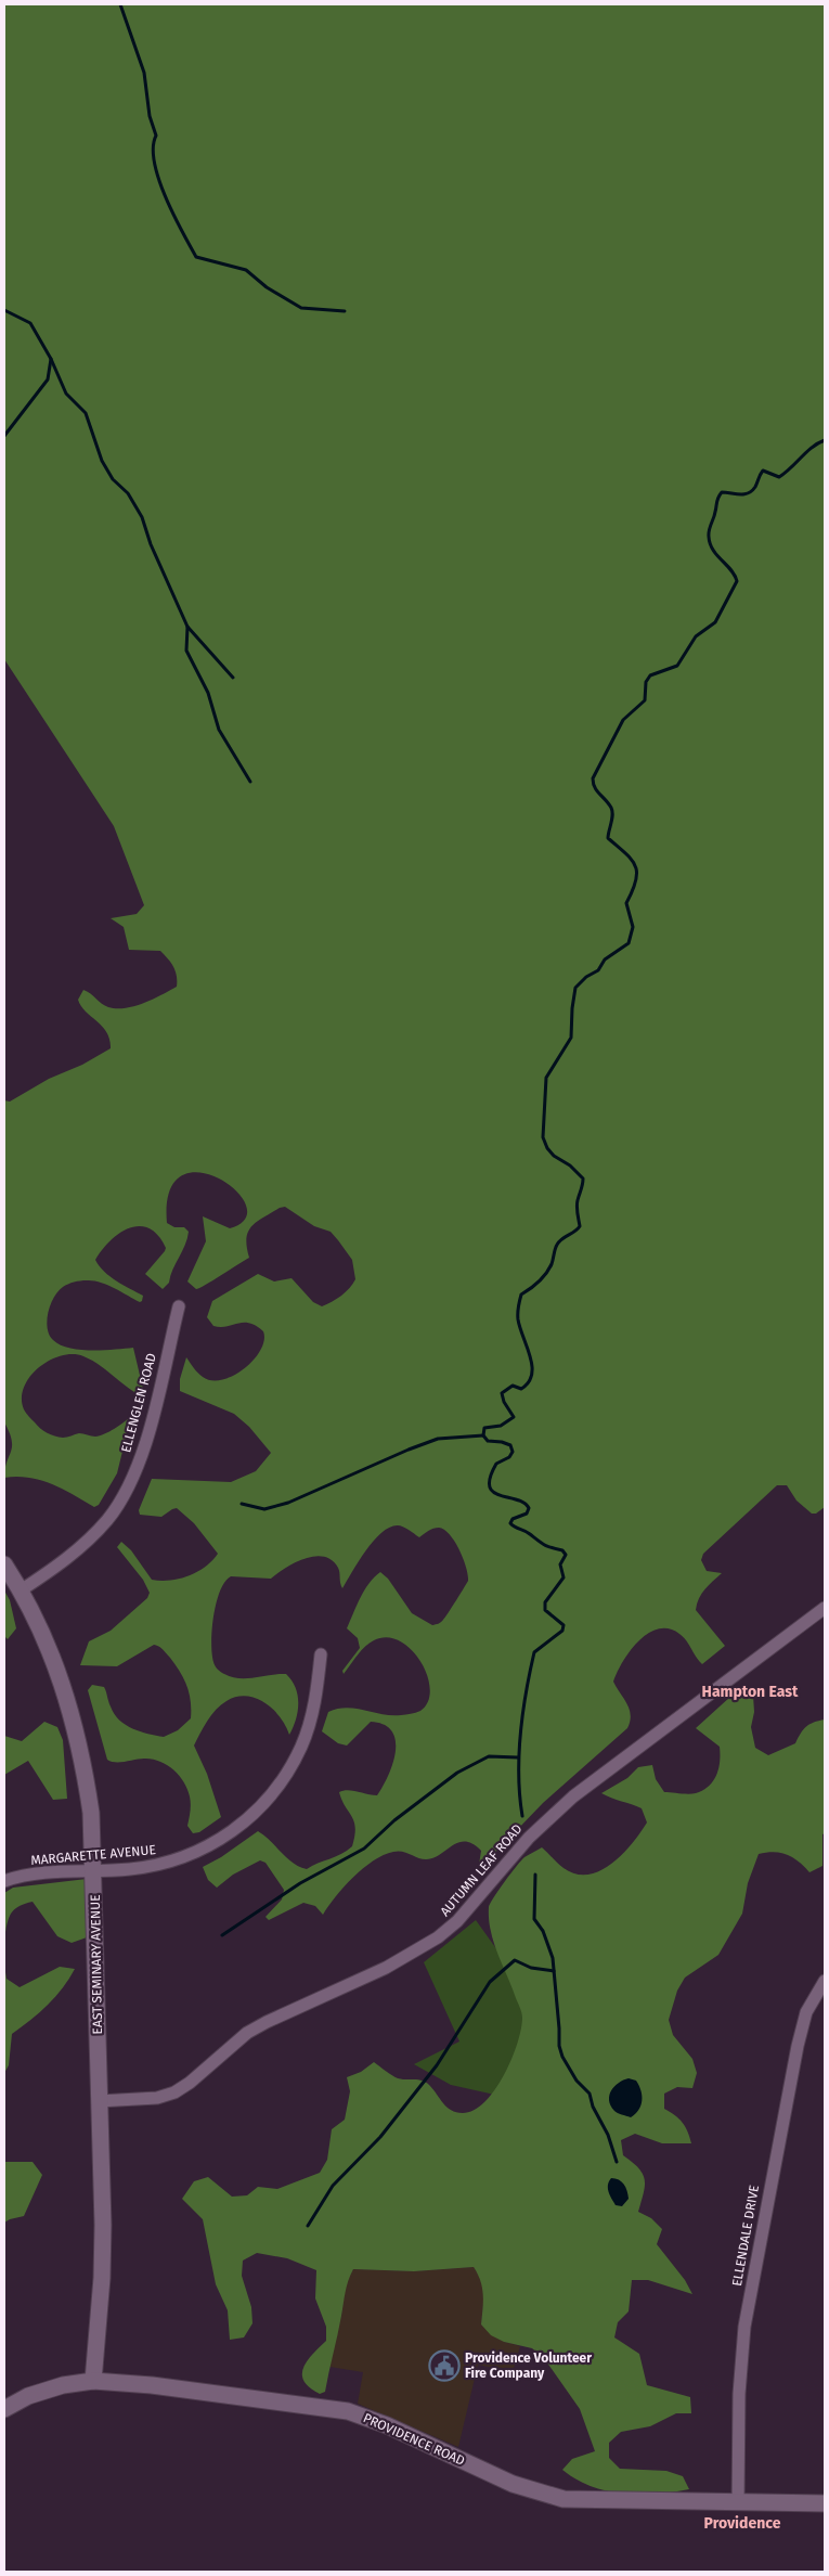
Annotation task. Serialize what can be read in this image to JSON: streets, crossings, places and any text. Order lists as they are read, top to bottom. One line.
{"streets":{"street":["ELLENGLEN ROAD","MARGARETTE AVENUE","AUTUMN LEAF ROAD","EAST SEMINARY AVENUE","ELLENDALE DRIVE","PROVIDENCE ROAD"]},"crossings":[["ELLENGLEN ROAD","EAST SEMINARY AVENUE"],["MARGARETTE AVENUE","EAST SEMINARY AVENUE"],["AUTUMN LEAF ROAD","EAST SEMINARY AVENUE"],["EAST SEMINARY AVENUE","PROVIDENCE ROAD"],["ELLENDALE DRIVE","PROVIDENCE ROAD"]],"districts":["Hampton East","Providence"],"places":{"public building":["Providence Volunteer Fire Company"]}}
